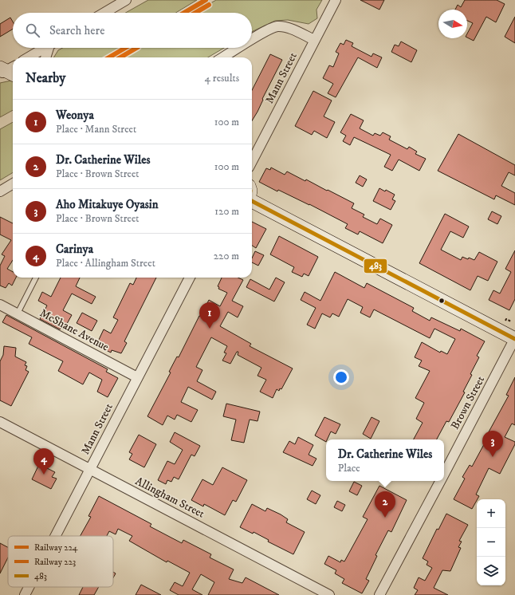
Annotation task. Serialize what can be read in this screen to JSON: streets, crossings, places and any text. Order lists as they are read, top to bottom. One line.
{"streets":{"street":["Mann Street","McShane Avenue","Brown Street","Allingham Street"]},"crossings":[["Mann Street","McShane Avenue"],["Mann Street","Allingham Street"]],"lines":["rail line 224","rail line 223","transit line 483"],"legend":["Railway 224","Railway 223","483"],"north":"right","page":{"search":"Search here","heading":["Nearby","4 results"],"list":[{"mark":"1","name":"Weonya","note":"Place · Mann Street","value":"100 m"},{"mark":"2","name":"Dr. Catherine Wiles","note":"Place · Brown Street","value":"100 m"},{"mark":"3","name":"Aho Mitakuye Oyasin","note":"Place · Brown Street","value":"120 m"},{"mark":"4","name":"Carinya","note":"Place · Allingham Street","value":"220 m"}],"pins":["1","3","4","2"],"popup":["Dr. Catherine Wiles","Place"],"map_buttons":["+","−"]}}
